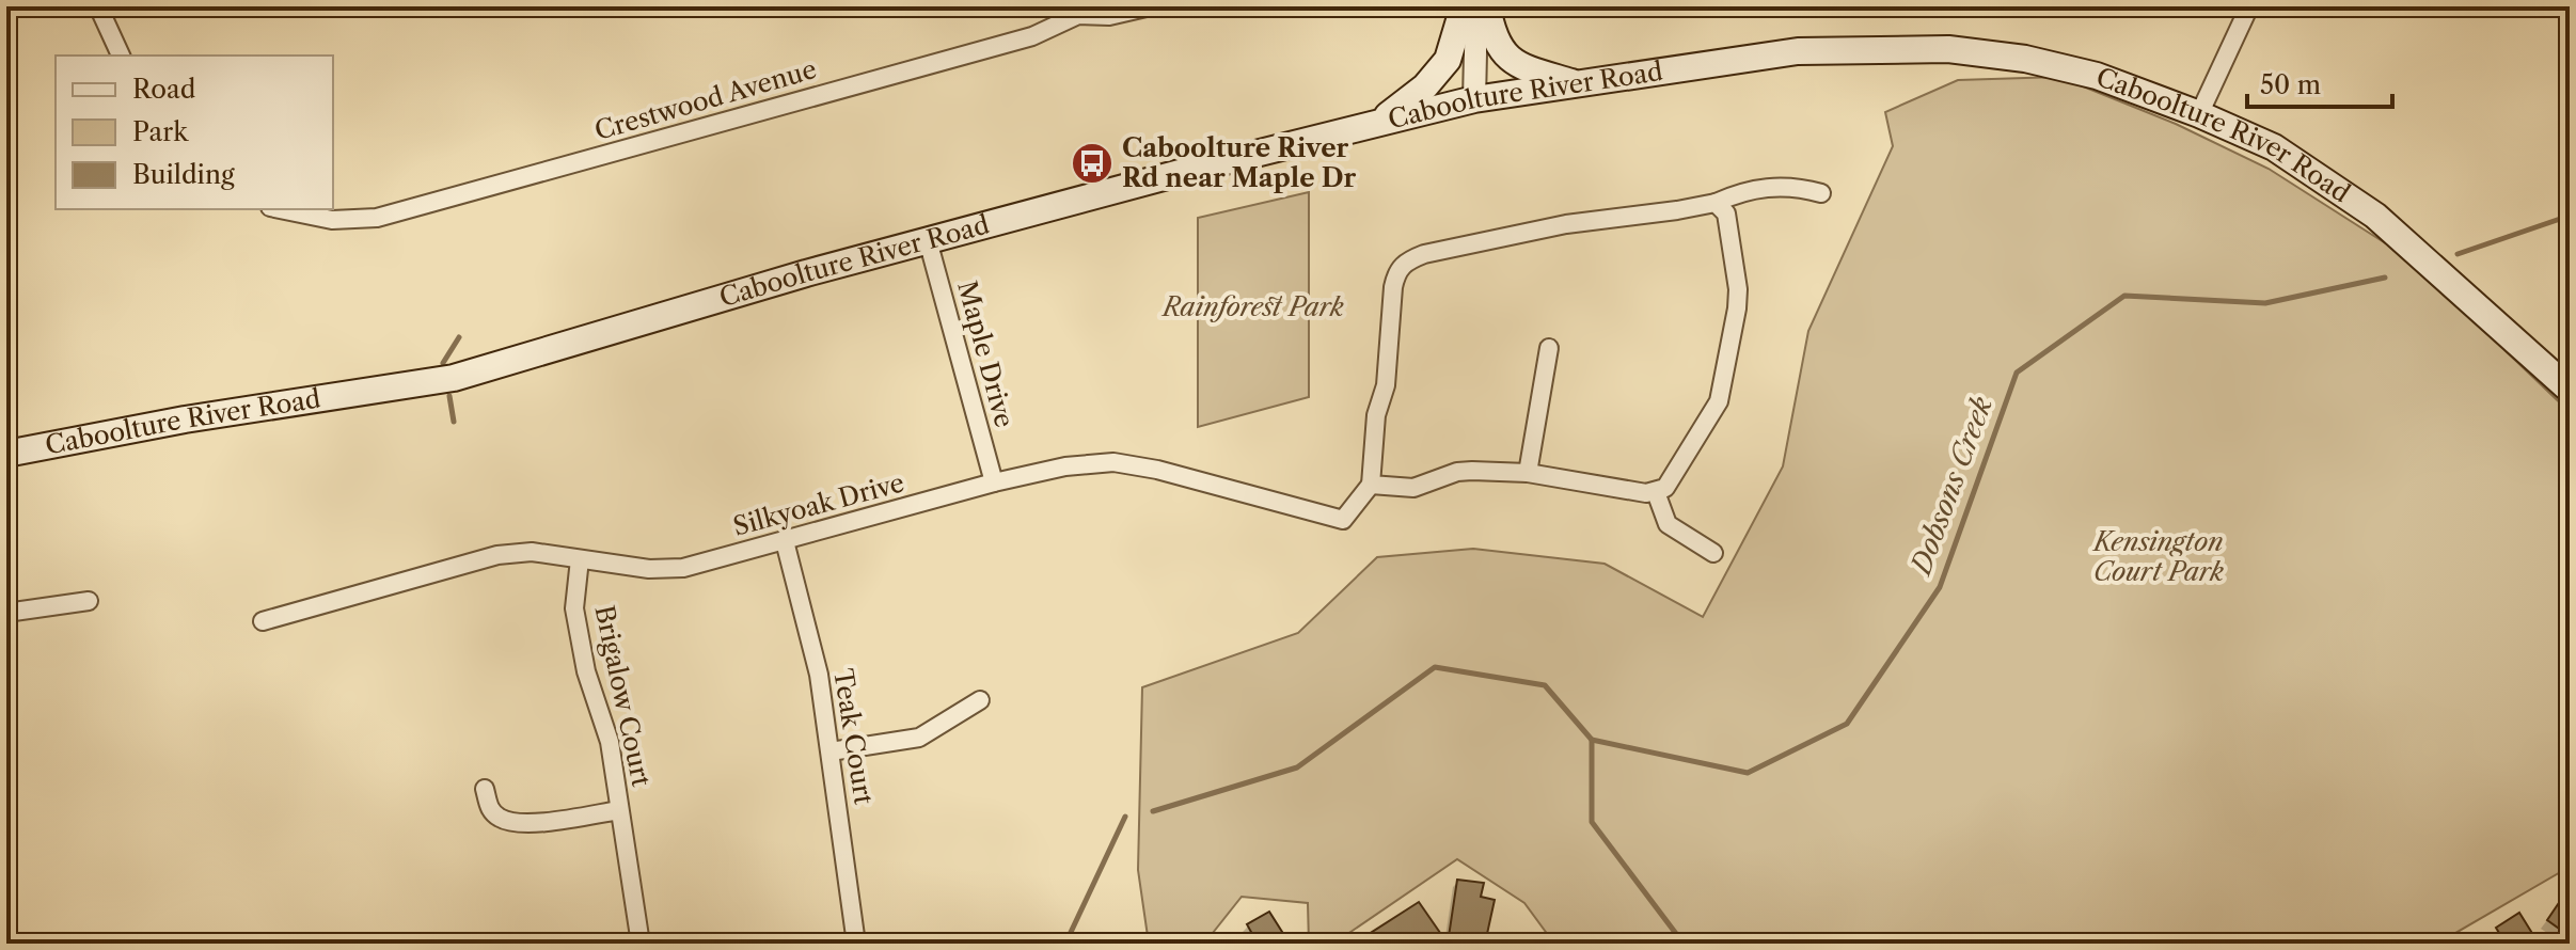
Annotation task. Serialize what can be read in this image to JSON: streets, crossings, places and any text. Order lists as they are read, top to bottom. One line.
{"streets":{"main road":["Caboolture River Road"],"street":["Crestwood Avenue","Maple Drive","Silkyoak Drive","Brigalow Court","Teak Court"]},"crossings":[["Caboolture River Road","Maple Drive"],["Maple Drive","Silkyoak Drive"],["Silkyoak Drive","Brigalow Court"],["Silkyoak Drive","Teak Court"]],"water":["Dobsons Creek"],"parks":["Rainforest Park","Kensington Court Park"],"places":{"bus stop":["Caboolture River Rd near Maple Dr"]},"legend":["Road","Park","Building"],"scale_bar":"50 m"}
